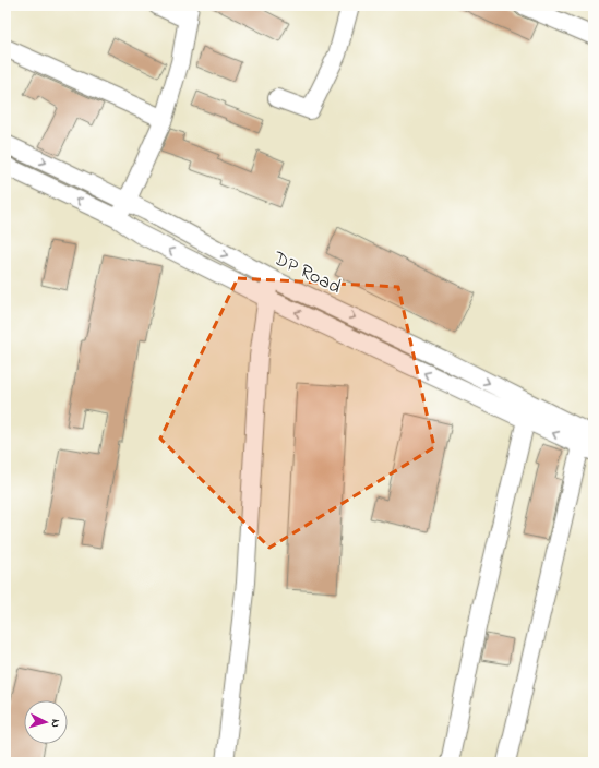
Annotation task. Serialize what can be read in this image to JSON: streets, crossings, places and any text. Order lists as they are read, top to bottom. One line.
{"streets":{"street":["DP Road"]},"north":"right"}
